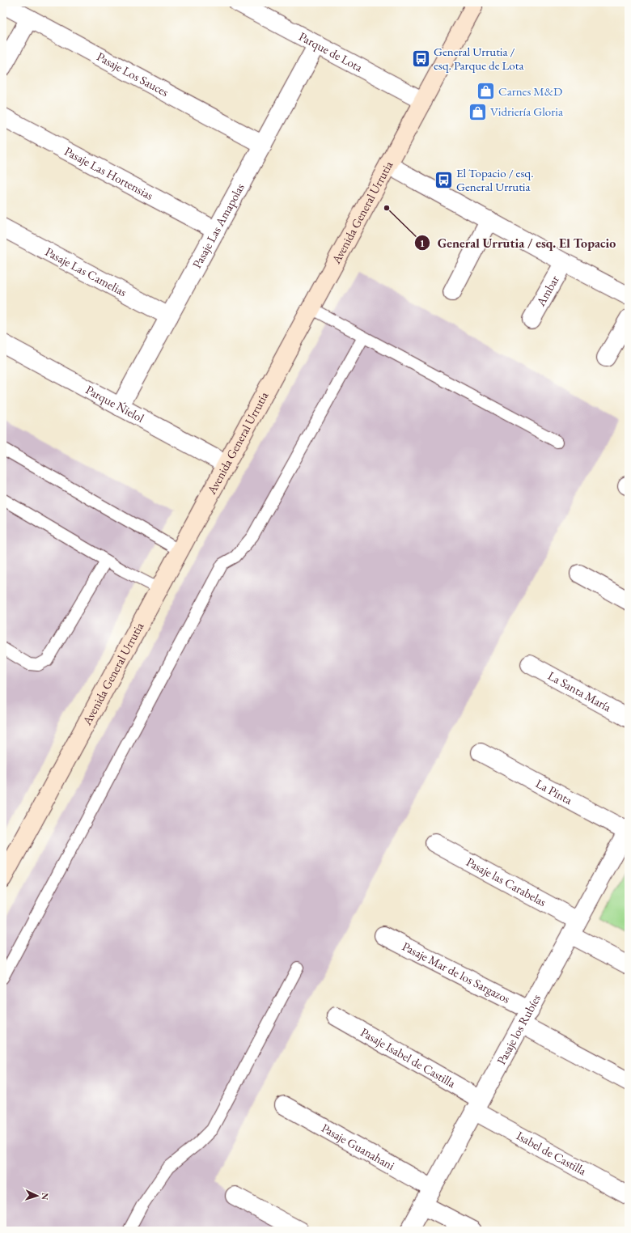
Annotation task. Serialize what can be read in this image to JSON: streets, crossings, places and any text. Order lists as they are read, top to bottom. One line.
{"streets":{"main road":["Avenida General Urrutia"],"street":["Parque de Lota","Pasaje Los Sauces","Pasaje Las Hortensias","Pasaje Las Amapolas","Pasaje Las Camelias","Ambar","Parque Ńielol","La Santa María","La Pinta","Pasaje las Carabelas","Pasaje Mar de los Sargazos","Pasaje los Rubíes","Pasaje Isabel de Castilla","Pasaje Guanahani","Isabel de Castilla"]},"crossings":[["Parque de Lota","Avenida General Urrutia"],["Parque de Lota","Pasaje Las Amapolas"],["Pasaje Los Sauces","Pasaje Las Amapolas"],["Pasaje Las Hortensias","Pasaje Las Amapolas"],["Avenida General Urrutia","Parque Ńielol"],["Pasaje Las Amapolas","Pasaje Las Camelias"],["Pasaje Las Amapolas","Parque Ńielol"],["La Pinta","Pasaje los Rubíes"],["Pasaje las Carabelas","Pasaje los Rubíes"],["Pasaje Mar de los Sargazos","Pasaje los Rubíes"],["Pasaje los Rubíes","Pasaje Isabel de Castilla"],["Pasaje los Rubíes","Pasaje Guanahani"],["Pasaje los Rubíes","Isabel de Castilla"],["Pasaje Isabel de Castilla","Isabel de Castilla"]],"places":{"bus stop":["General Urrutia / esq. Parque de Lota","El Topacio / esq. General Urrutia"],"shop":["Carnes M&D","Vidriería Gloria"],"other":["General Urrutia / esq. El Topacio"]},"north":"right"}
